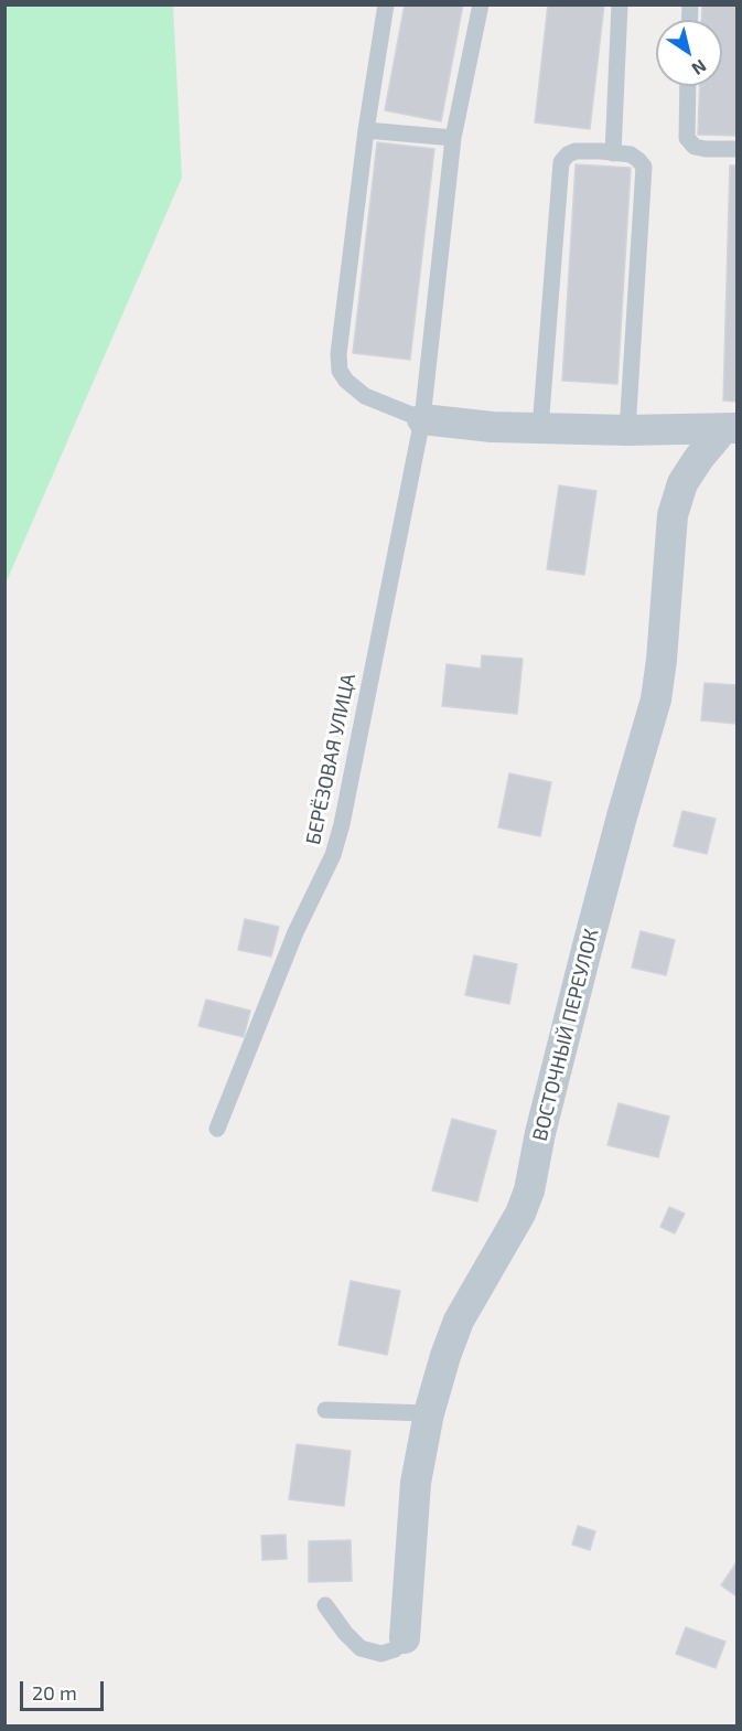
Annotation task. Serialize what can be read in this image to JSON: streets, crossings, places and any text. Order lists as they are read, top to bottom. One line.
{"streets":{"street":["ВОСТОЧНЫЙ ПЕРЕУЛОК"],"lane":["БЕРЁЗОВАЯ УЛИЦА"]},"scale_bar":"20 m","north":"bottom right"}
